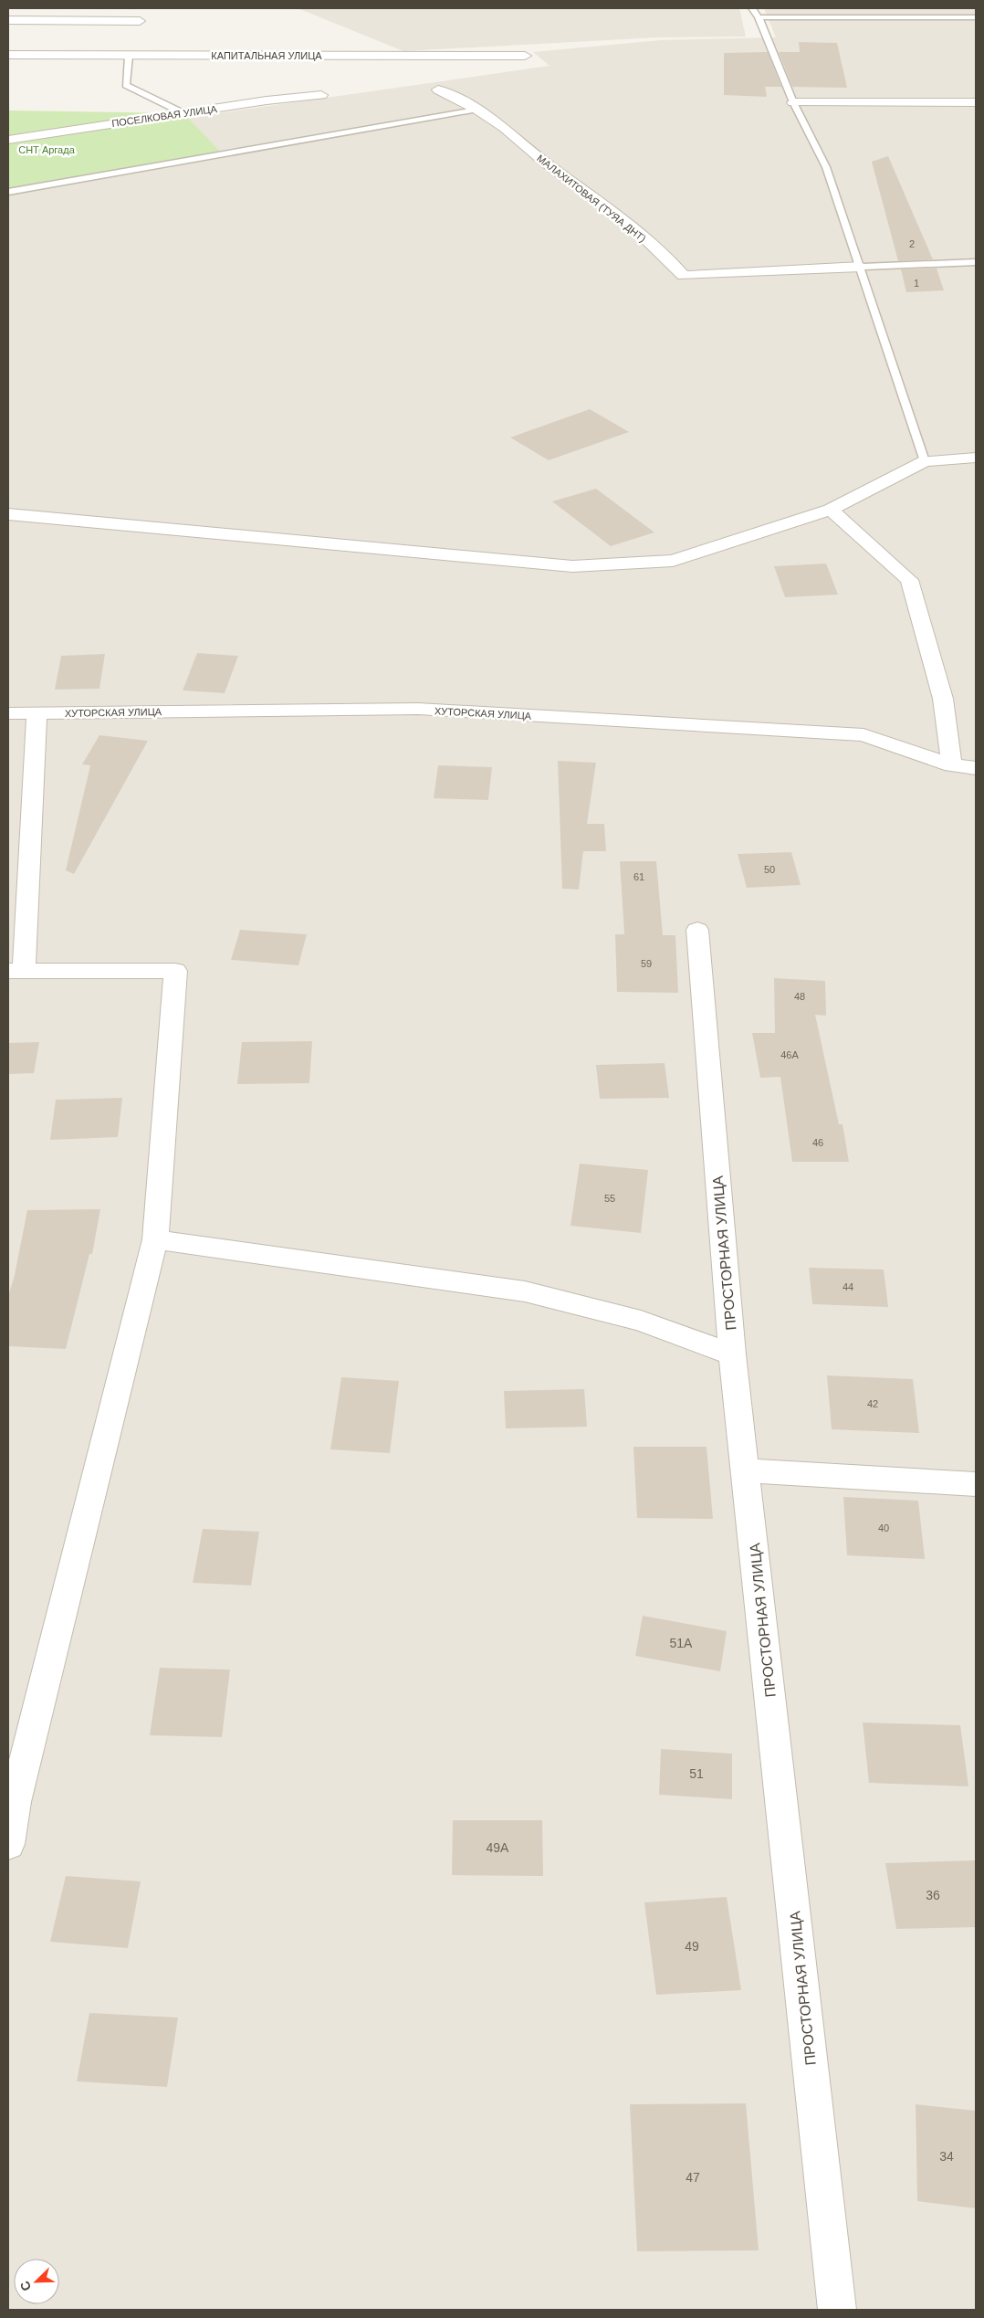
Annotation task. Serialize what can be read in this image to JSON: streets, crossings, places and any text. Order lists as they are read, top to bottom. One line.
{"streets":{"street":["КАПИТАЛЬНАЯ УЛИЦА","ПОСЕЛКОВАЯ УЛИЦА","МАЛАХИТОВАЯ (ТУЯА ДНТ)","ХУТОРСКАЯ УЛИЦА","ПРОСТОРНАЯ УЛИЦА"]},"parks":["СНТ Аргада"],"house_numbers":["2","1","50","61","59","48","46А","46","55","44","42","40","51А","51","49А","36","49","34","47"],"north":"bottom left"}
